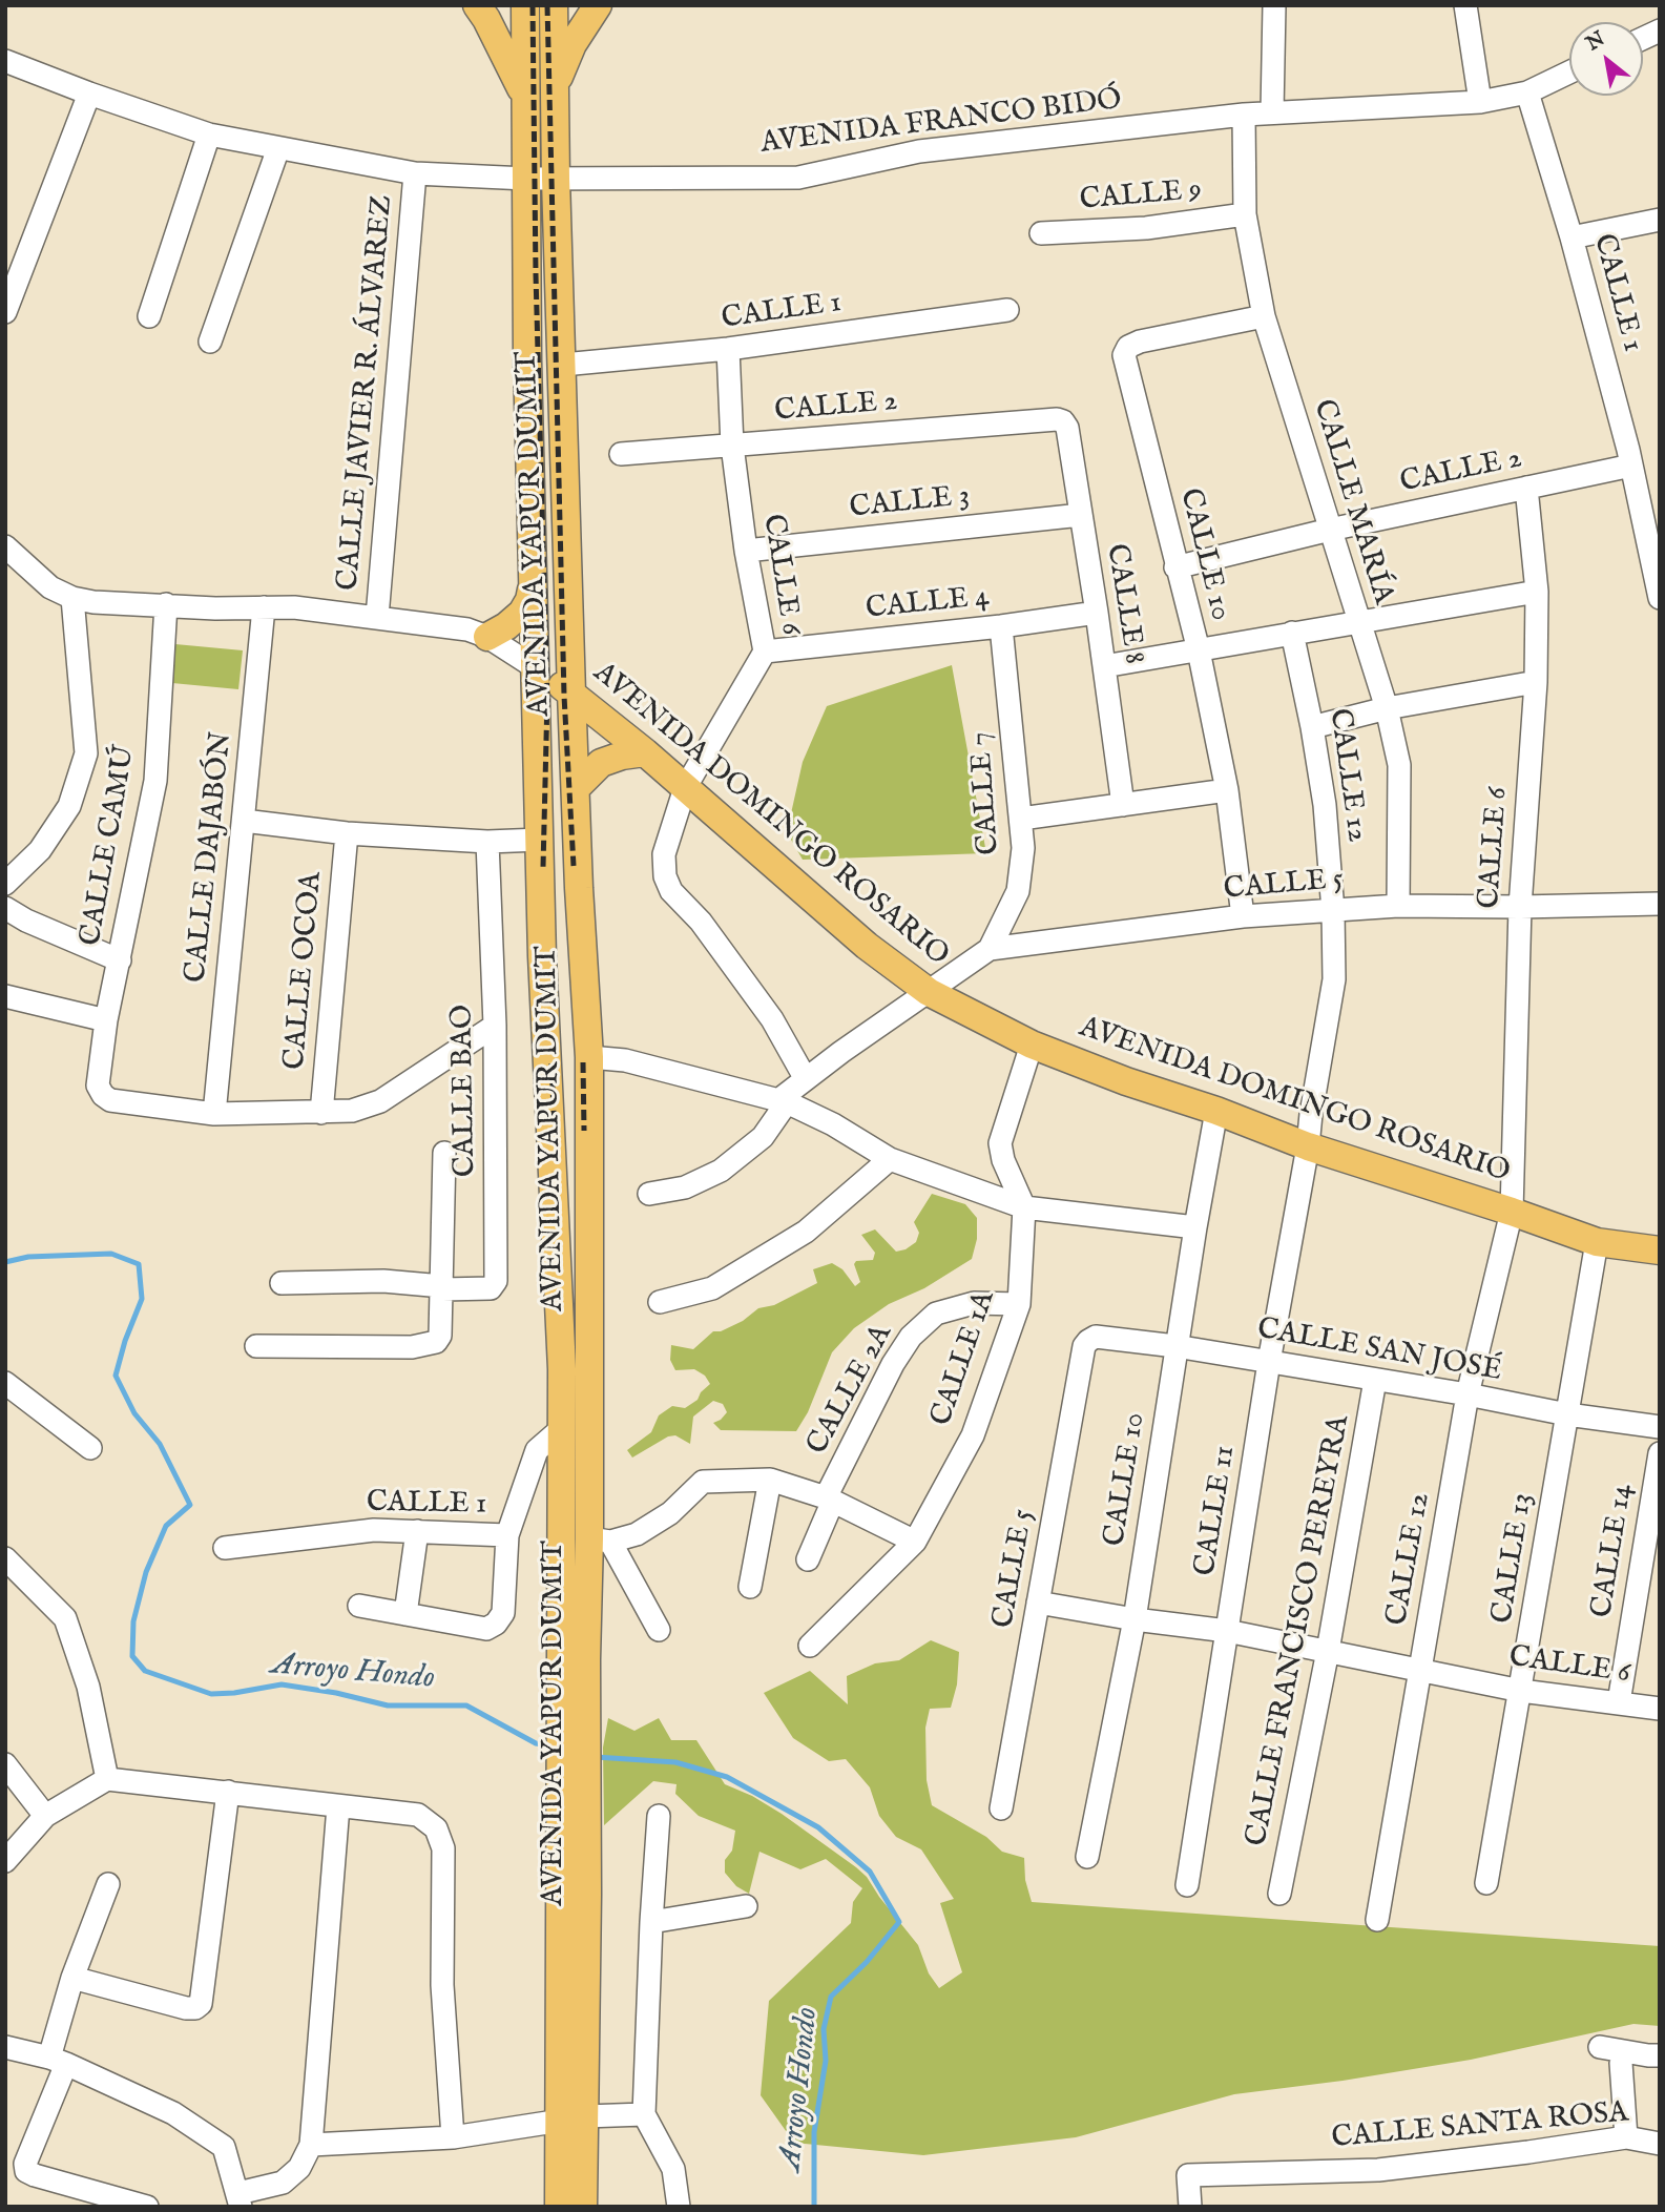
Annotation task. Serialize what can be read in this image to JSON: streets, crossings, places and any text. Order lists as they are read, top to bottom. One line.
{"streets":{"main road":["AVENIDA YAPUR DUMIT","AVENIDA DOMINGO ROSARIO"],"street":["AVENIDA FRANCO BIDÓ","CALLE 9","CALLE 1","CALLE JAVIER R. ÁLVAREZ","CALLE 2","CALLE MARÍA","CALLE 3","CALLE 10","CALLE 6","CALLE 4","CALLE 8","CALLE 12","CALLE 7","CALLE CAMÚ","CALLE DAJABÓN","CALLE 5","CALLE OCOA","CALLE BAO","CALLE SAN JOSÉ","CALLE 1A","CALLE 2A","CALLE 11","CALLE 14","CALLE 13","CALLE FRANCISCO PEREYRA","CALLE SANTA ROSA"]},"crossings":[["AVENIDA FRANCO BIDÓ","CALLE 1"],["AVENIDA FRANCO BIDÓ","CALLE JAVIER R. ÁLVAREZ"],["AVENIDA FRANCO BIDÓ","CALLE MARÍA"],["AVENIDA FRANCO BIDÓ","AVENIDA YAPUR DUMIT"],["CALLE 9","CALLE MARÍA"],["CALLE 1","CALLE 2"],["CALLE 1","AVENIDA YAPUR DUMIT"],["CALLE 1","CALLE 6"],["CALLE JAVIER R. ÁLVAREZ","AVENIDA DOMINGO ROSARIO"],["CALLE 2","CALLE MARÍA"],["CALLE 2","CALLE 10"],["CALLE 2","CALLE 6"],["CALLE 2","CALLE 8"],["CALLE MARÍA","CALLE 10"],["CALLE MARÍA","CALLE 5"],["CALLE 3","CALLE 6"],["CALLE 3","CALLE 8"],["AVENIDA YAPUR DUMIT","AVENIDA DOMINGO ROSARIO"],["CALLE 10","CALLE 6"],["CALLE 10","AVENIDA DOMINGO ROSARIO"],["CALLE 10","CALLE 5"],["CALLE 10","CALLE SAN JOSÉ"],["CALLE 6","CALLE 4"],["CALLE 6","CALLE 12"],["CALLE 6","AVENIDA DOMINGO ROSARIO"],["CALLE 6","CALLE 5"],["CALLE 6","CALLE 11"],["CALLE 6","CALLE 14"],["CALLE 6","CALLE 13"],["CALLE 6","CALLE FRANCISCO PEREYRA"],["CALLE 4","CALLE 8"],["CALLE 4","CALLE 7"],["CALLE 12","AVENIDA DOMINGO ROSARIO"],["CALLE 12","CALLE 5"],["CALLE 12","CALLE SAN JOSÉ"],["CALLE 12","CALLE 11"],["CALLE 7","CALLE 5"],["AVENIDA DOMINGO ROSARIO","CALLE CAMÚ"],["AVENIDA DOMINGO ROSARIO","CALLE DAJABÓN"],["AVENIDA DOMINGO ROSARIO","CALLE 5"],["AVENIDA DOMINGO ROSARIO","CALLE 1A"],["AVENIDA DOMINGO ROSARIO","CALLE 11"],["AVENIDA DOMINGO ROSARIO","CALLE 13"],["CALLE CAMÚ","CALLE DAJABÓN"],["CALLE 5","CALLE SAN JOSÉ"],["CALLE SAN JOSÉ","CALLE 11"],["CALLE SAN JOSÉ","CALLE 13"],["CALLE SAN JOSÉ","CALLE FRANCISCO PEREYRA"],["CALLE 1A","CALLE 2A"]],"water":["Arroyo Hondo"],"north":"top left"}
